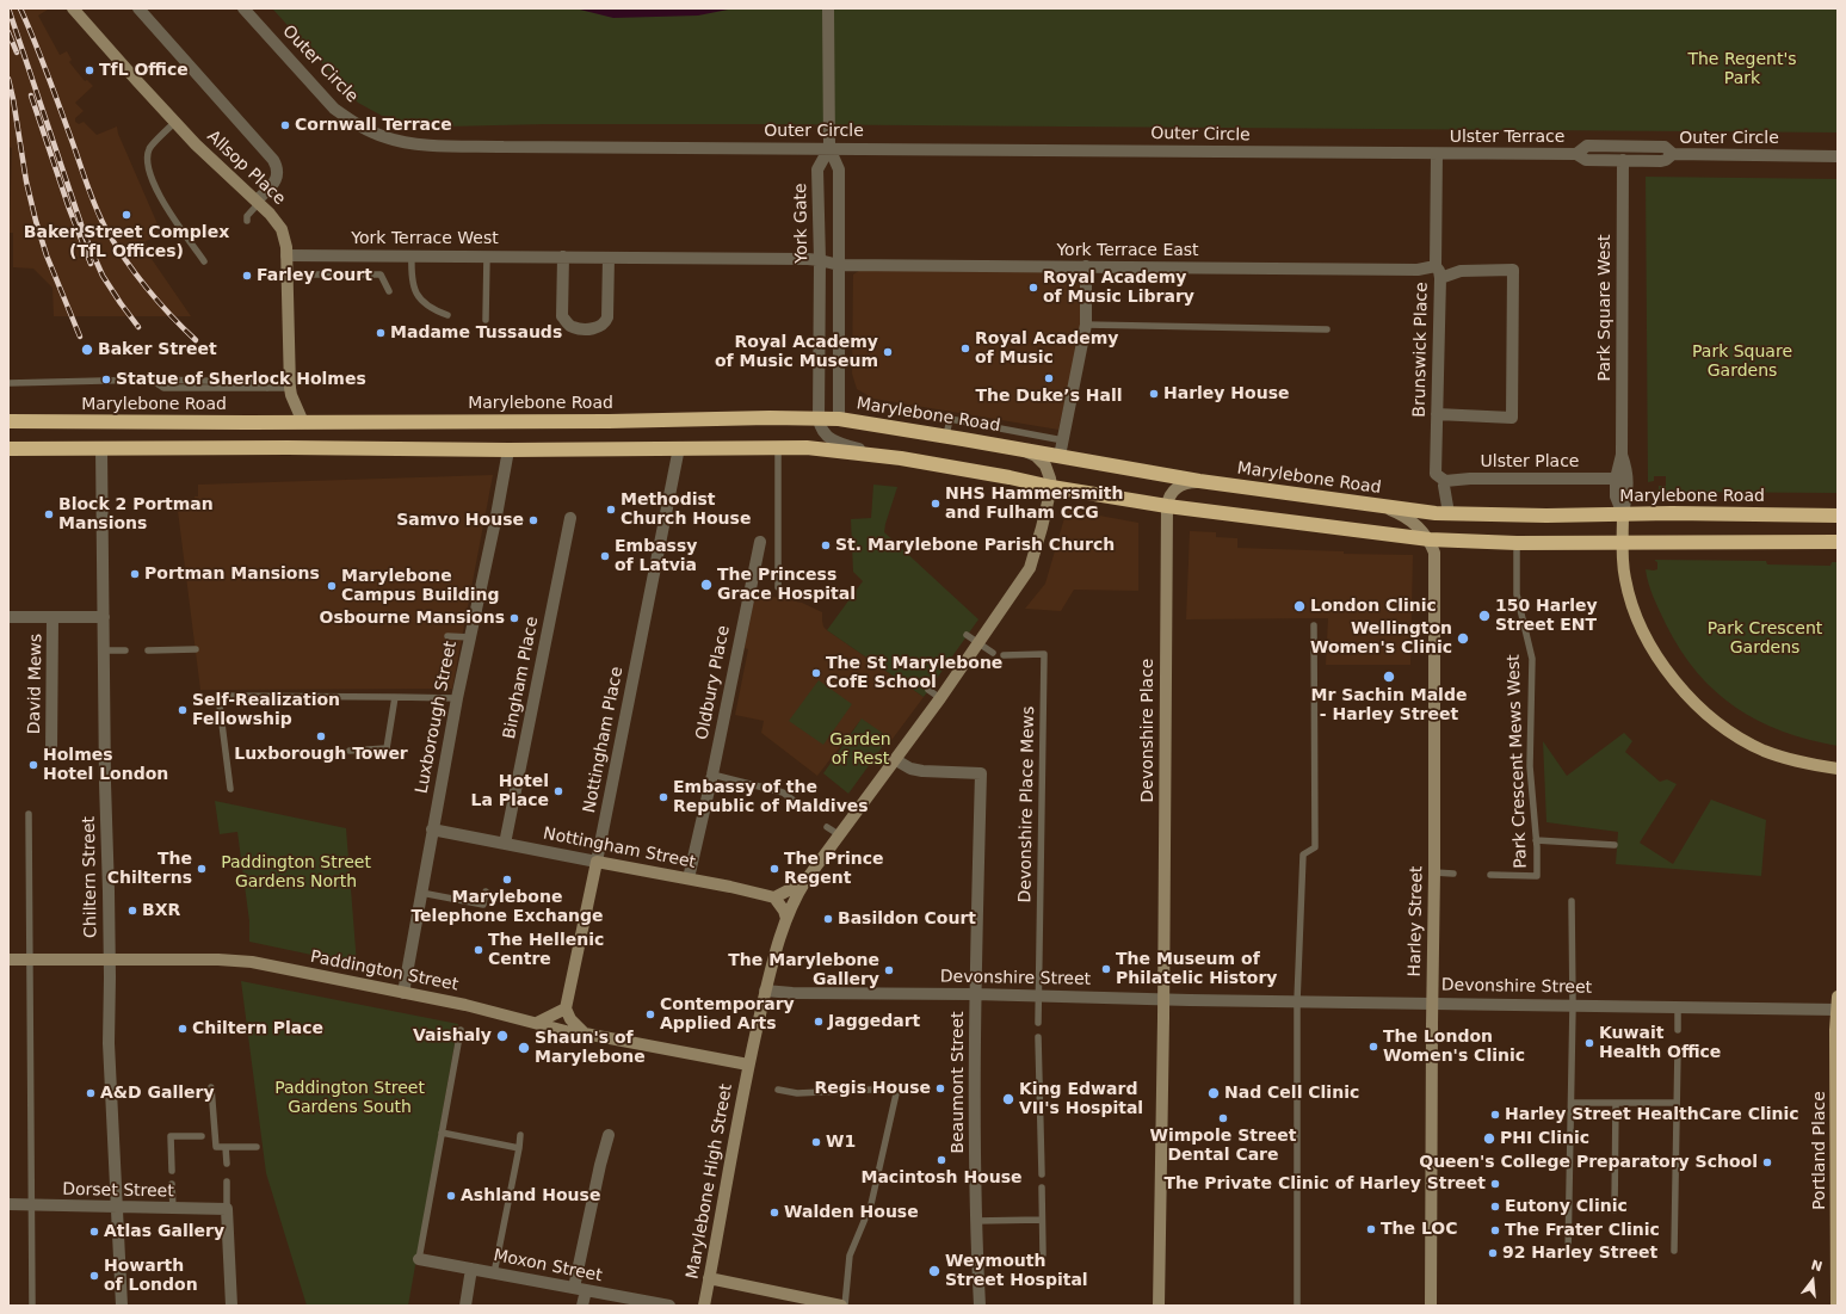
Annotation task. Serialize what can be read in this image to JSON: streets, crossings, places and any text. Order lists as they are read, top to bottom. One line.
{"streets":{"highway":["Marylebone Road"],"main road":["Park Square West","Portland Place"],"street":["Outer Circle","Ulster Terrace","Allsop Place","York Gate","York Terrace West","York Terrace East","Brunswick Place","Ulster Place","Bingham Place","Oldbury Place","David Mews","Luxborough Street","Devonshire Place","Nottingham Place","Nottingham Street","Chiltern Street","Harley Street","Paddington Street","Devonshire Street","Beaumont Street","Marylebone High Street","Dorset Street","Moxon Street"],"lane":["Park Crescent Mews West","Devonshire Place Mews"]},"crossings":[["Outer Circle","Ulster Terrace"],["Outer Circle","York Gate"],["Outer Circle","Park Square West"],["Outer Circle","Brunswick Place"],["Ulster Terrace","Park Square West"],["Ulster Terrace","Brunswick Place"],["Allsop Place","York Terrace West"],["Allsop Place","Marylebone Road"],["York Gate","York Terrace West"],["York Gate","York Terrace East"],["York Gate","Marylebone Road"],["York Terrace West","York Terrace East"],["York Terrace East","Brunswick Place"],["Park Square West","Marylebone Road"],["Park Square West","Ulster Place"],["Brunswick Place","Marylebone Road"],["Brunswick Place","Ulster Place"],["Marylebone Road","Devonshire Place"],["Bingham Place","Nottingham Street"],["Oldbury Place","Nottingham Street"],["Luxborough Street","Nottingham Street"],["Luxborough Street","Paddington Street"],["Devonshire Place","Devonshire Street"],["Nottingham Place","Nottingham Street"],["Devonshire Place Mews","Devonshire Street"],["Chiltern Street","Paddington Street"],["Chiltern Street","Dorset Street"],["Harley Street","Devonshire Street"],["Paddington Street","Marylebone High Street"],["Devonshire Street","Beaumont Street"],["Devonshire Street","Portland Place"],["Devonshire Street","Marylebone High Street"]],"parks":["The Regent's Park","Park Square Gardens","Park Crescent Gardens","Garden of Rest","Paddington Street Gardens North","Paddington Street Gardens South"],"places":["TfL Office","Cornwall Terrace","Baker Street Complex (TfL Offices)","Farley Court","Royal Academy of Music Library","Madame Tussauds","Royal Academy of Music","Baker Street","Royal Academy of Music Museum","The Duke’s Hall","Statue of Sherlock Holmes","Harley House","NHS Hammersmith and Fulham CCG","Methodist Church House","Block 2 Portman Mansions","Samvo House","St. Marylebone Parish Church","Embassy of Latvia","Portman Mansions","The Princess Grace Hospital","Marylebone Campus Building","London Clinic","150 Harley Street ENT","Osbourne Mansions","Wellington Women's Clinic","The St Marylebone CofE School","Mr Sachin Malde - Harley Street","Self-Realization Fellowship","Luxborough Tower","Holmes Hotel London","Hotel La Place","Embassy of the Republic of Maldives","The Chilterns","The Prince Regent","Marylebone Telephone Exchange","BXR","Basildon Court","The Hellenic Centre","The Museum of Philatelic History","The Marylebone Gallery","Contemporary Applied Arts","Jaggedart","Chiltern Place","Vaishaly","Kuwait Health Office","The London Women's Clinic","Shaun's of Marylebone","Regis House","A&D Gallery","Nad Cell Clinic","King Edward VII's Hospital","Harley Street HealthCare Clinic","Wimpole Street Dental Care","PHI Clinic","W1","Macintosh House","Queen's College Preparatory School","The Private Clinic of Harley Street","Ashland House","Eutony Clinic","Walden House","The LOC","The Frater Clinic","Atlas Gallery","92 Harley Street","Weymouth Street Hospital","Howarth of London"],"north":"top"}
